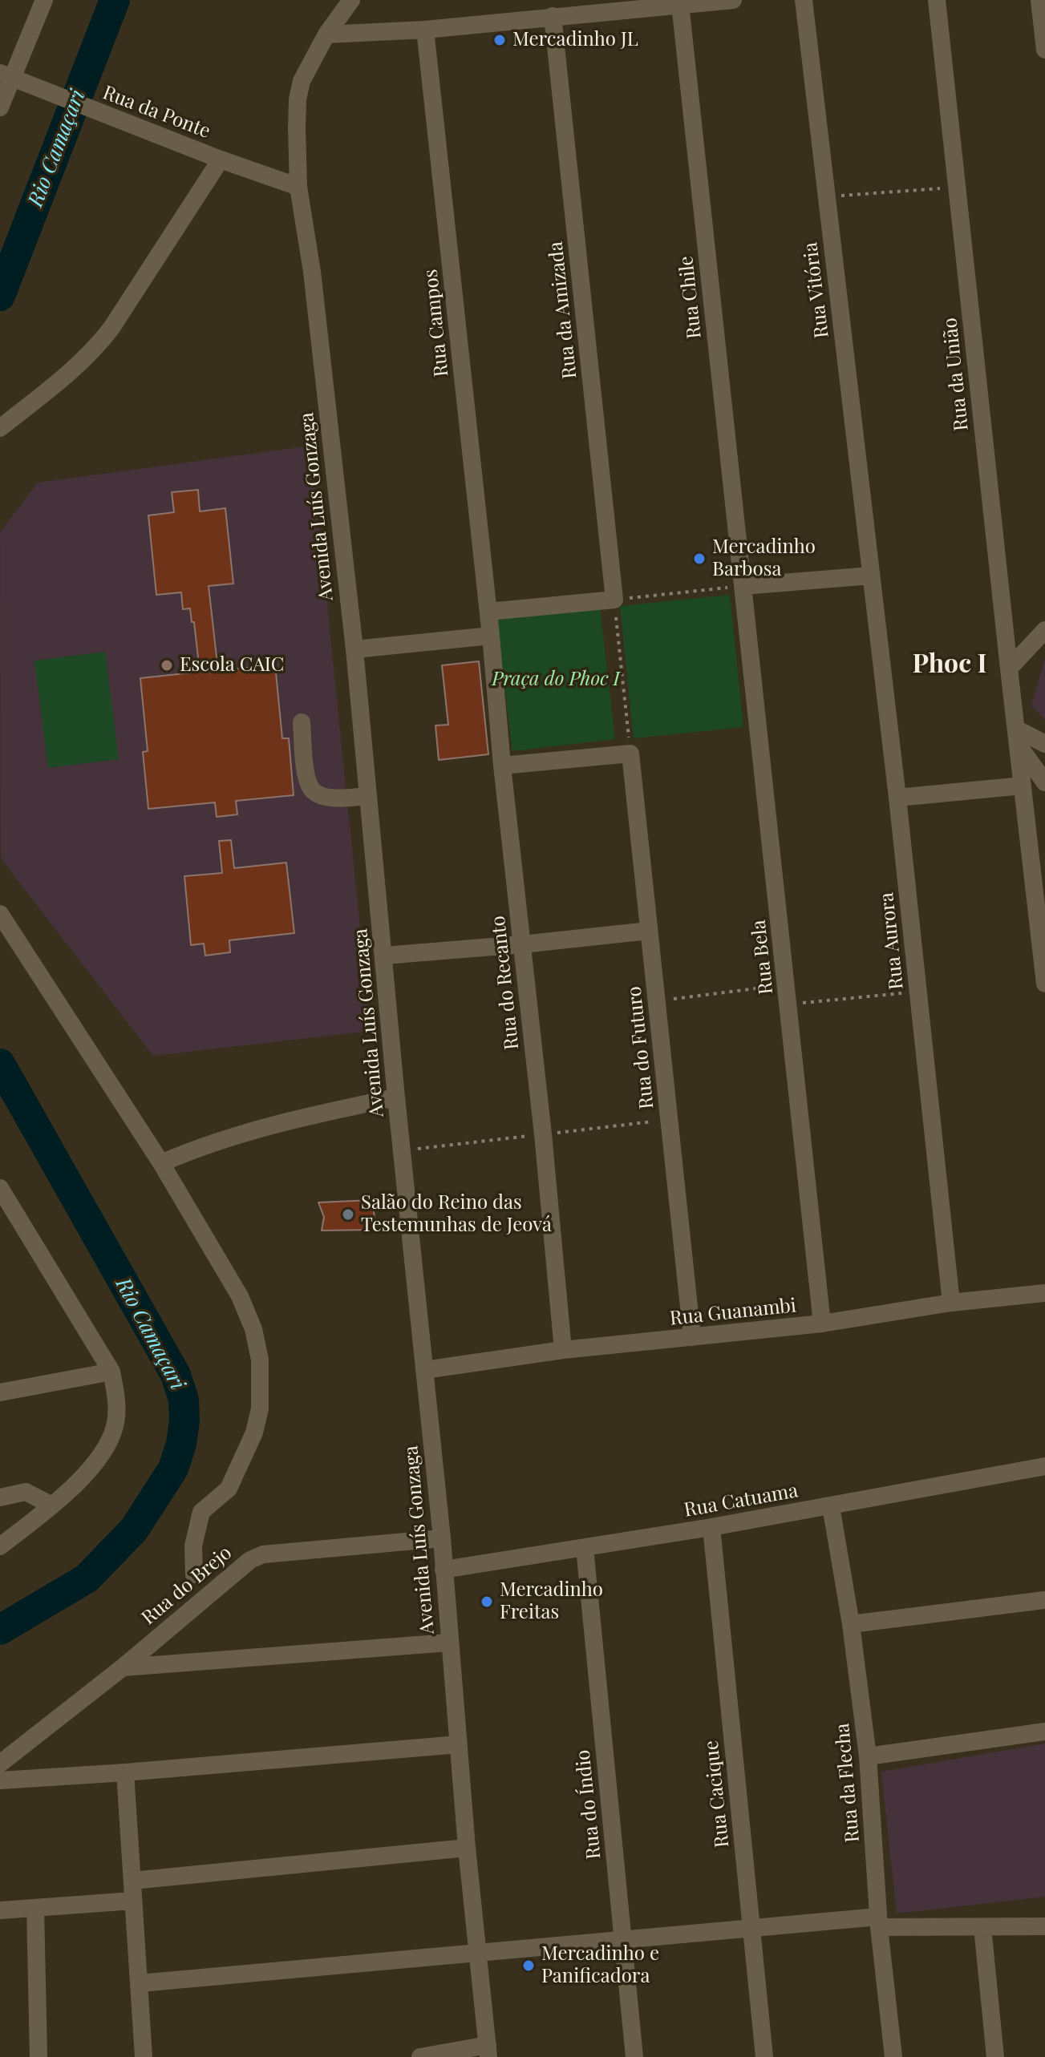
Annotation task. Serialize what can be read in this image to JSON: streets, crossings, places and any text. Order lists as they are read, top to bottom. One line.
{"streets":{"street":["Rua da Ponte","Rua Vitória","Rua Chile","Rua da Amizada","Rua Campos","Rua da União","Avenida Luís Gonzaga","Rua Aurora","Rua Bela","Rua do Recanto","Rua do Futuro","Rua Guanambi","Rua Catuama","Rua do Brejo","Rua da Flecha","Rua Cacique","Rua do Índio"]},"crossings":[["Rua da Ponte","Avenida Luís Gonzaga"],["Rua Vitória","Rua Aurora"],["Rua Chile","Rua Bela"],["Rua Campos","Rua do Recanto"],["Avenida Luís Gonzaga","Rua Guanambi"],["Avenida Luís Gonzaga","Rua Catuama"],["Avenida Luís Gonzaga","Rua do Brejo"],["Rua Aurora","Rua Guanambi"],["Rua Bela","Rua Guanambi"],["Rua do Recanto","Rua Guanambi"],["Rua do Futuro","Rua Guanambi"],["Rua Catuama","Rua da Flecha"],["Rua Catuama","Rua Cacique"],["Rua Catuama","Rua do Índio"]],"districts":["Phoc I"],"water":["Rio Camaçari"],"parks":["Praça do Phoc I"],"places":["Mercadinho JL","Mercadinho Barbosa","Escola CAIC","Salão do Reino das Testemunhas de Jeová","Mercadinho Freitas","Mercadinho e Panificadora"]}
